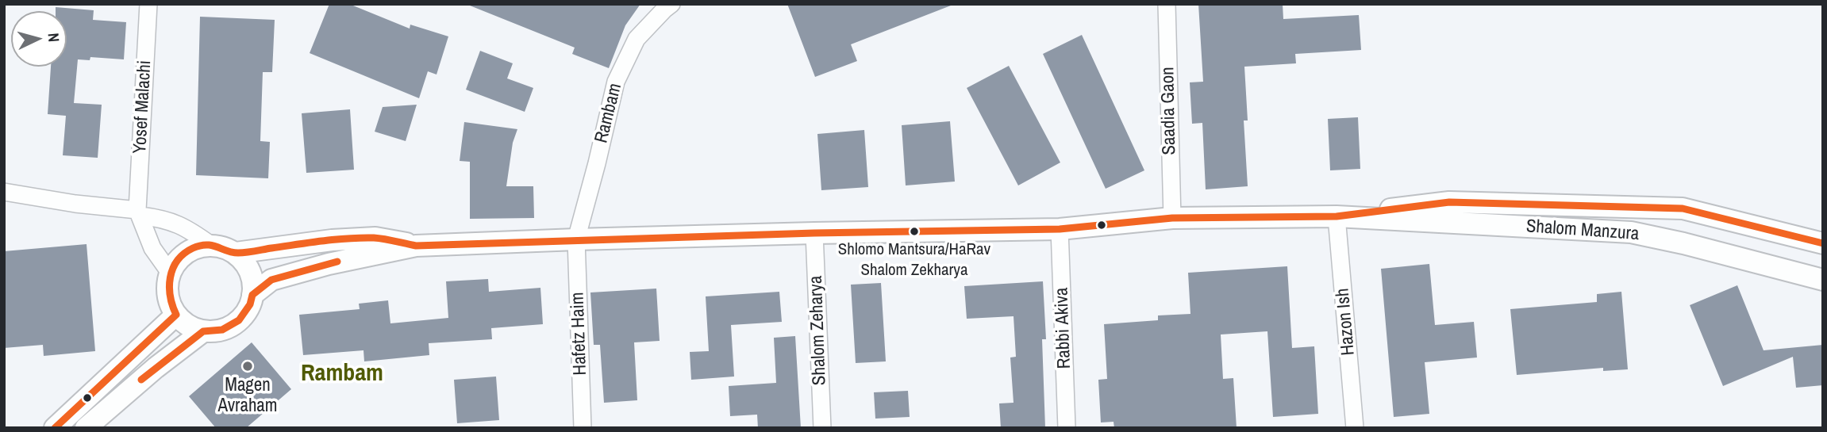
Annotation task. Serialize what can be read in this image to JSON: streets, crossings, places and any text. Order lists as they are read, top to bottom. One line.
{"streets":{"street":["Yosef Malachi","Saadia Gaon","Rambam","Shalom Manzura","Hazon Ish","Rabbi Akiva","Shalom Zeharya","Hafetz Haim"]},"crossings":[["Saadia Gaon","Shalom Manzura"],["Rambam","Shalom Manzura"],["Rambam","Hafetz Haim"],["Shalom Manzura","Hazon Ish"],["Shalom Manzura","Rabbi Akiva"],["Shalom Manzura","Shalom Zeharya"],["Shalom Manzura","Hafetz Haim"]],"districts":["Rambam"],"places":["Shlomo Mantsura/HaRav Shalom Zekharya","Magen Avraham"],"north":"right"}
